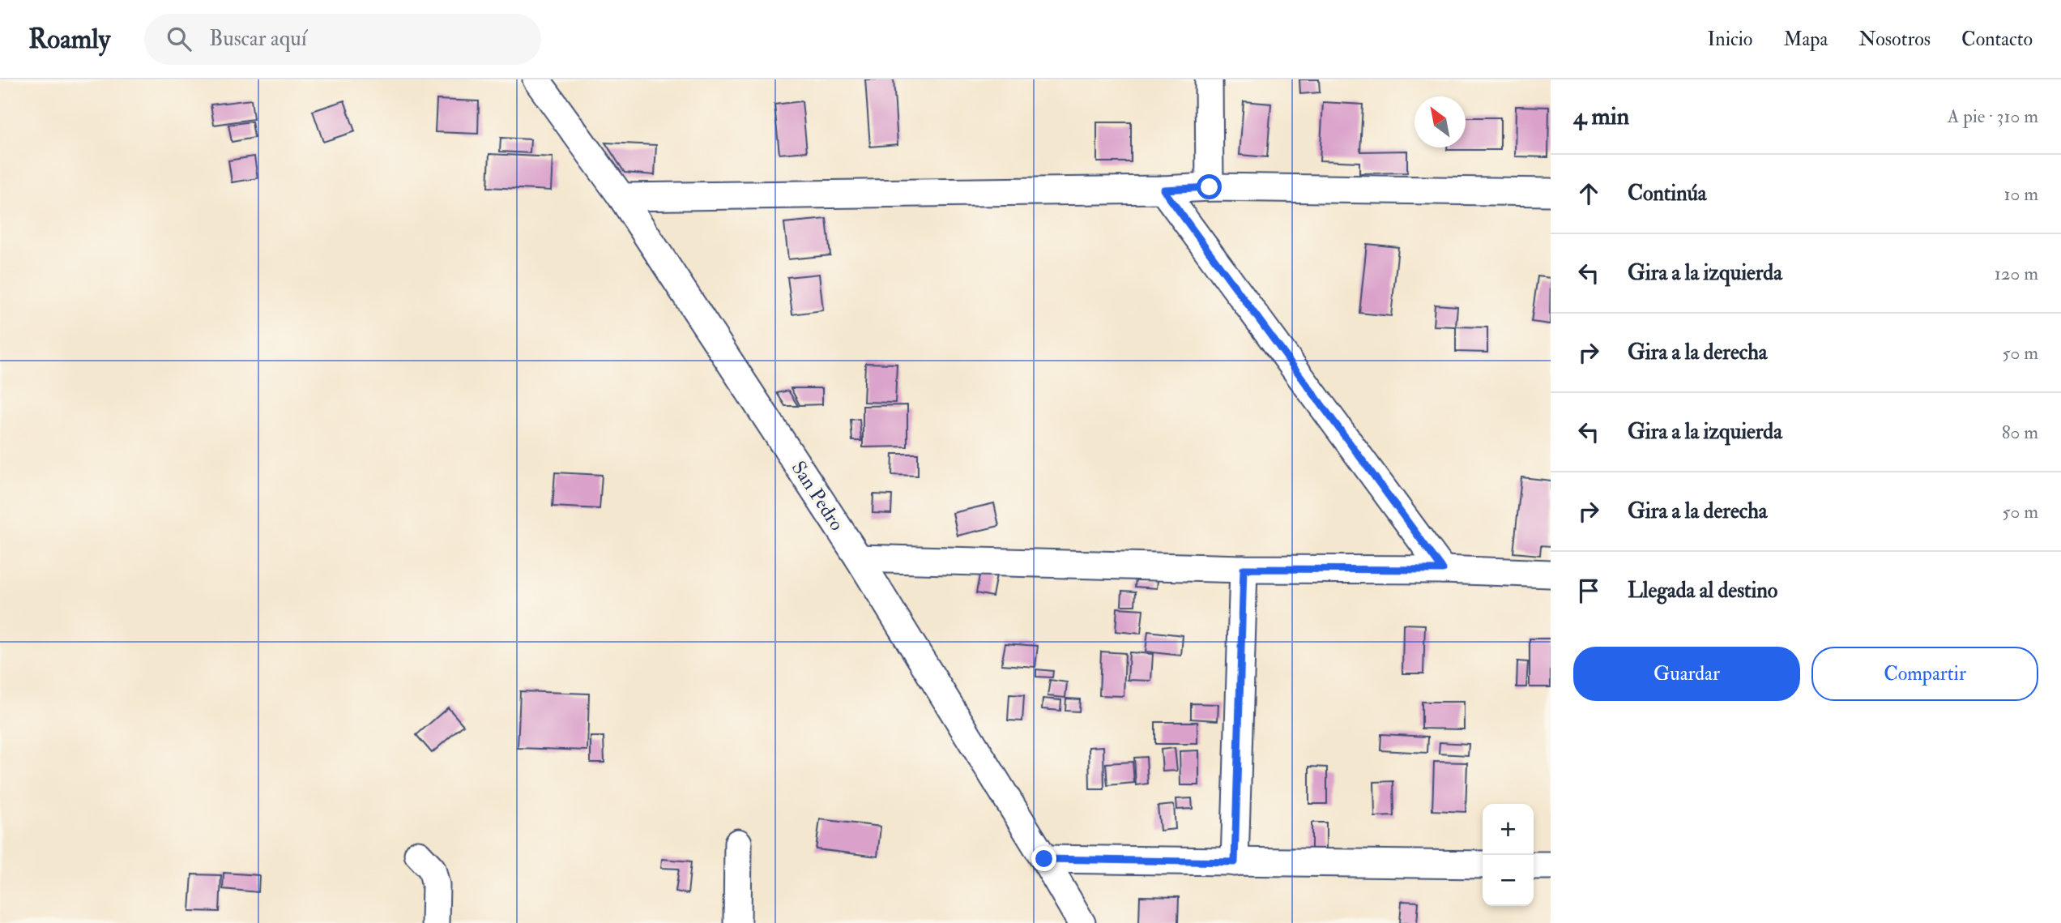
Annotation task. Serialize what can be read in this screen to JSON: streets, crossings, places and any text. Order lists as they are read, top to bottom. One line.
{"streets":{"street":["San Pedro"]},"north":"top left","page":{"header":"Roamly","search":"Buscar aquí","nav":["Inicio","Mapa","Nosotros","Contacto"],"heading":["4 min","A pie · 310 m"],"list":[["Continúa","10 m"],["Gira a la izquierda","120 m"],["Gira a la derecha","50 m"],["Gira a la izquierda","80 m"],["Gira a la derecha","50 m"],"Llegada al destino"],"buttons":["Guardar","Compartir"],"map_buttons":["+","−"]}}
